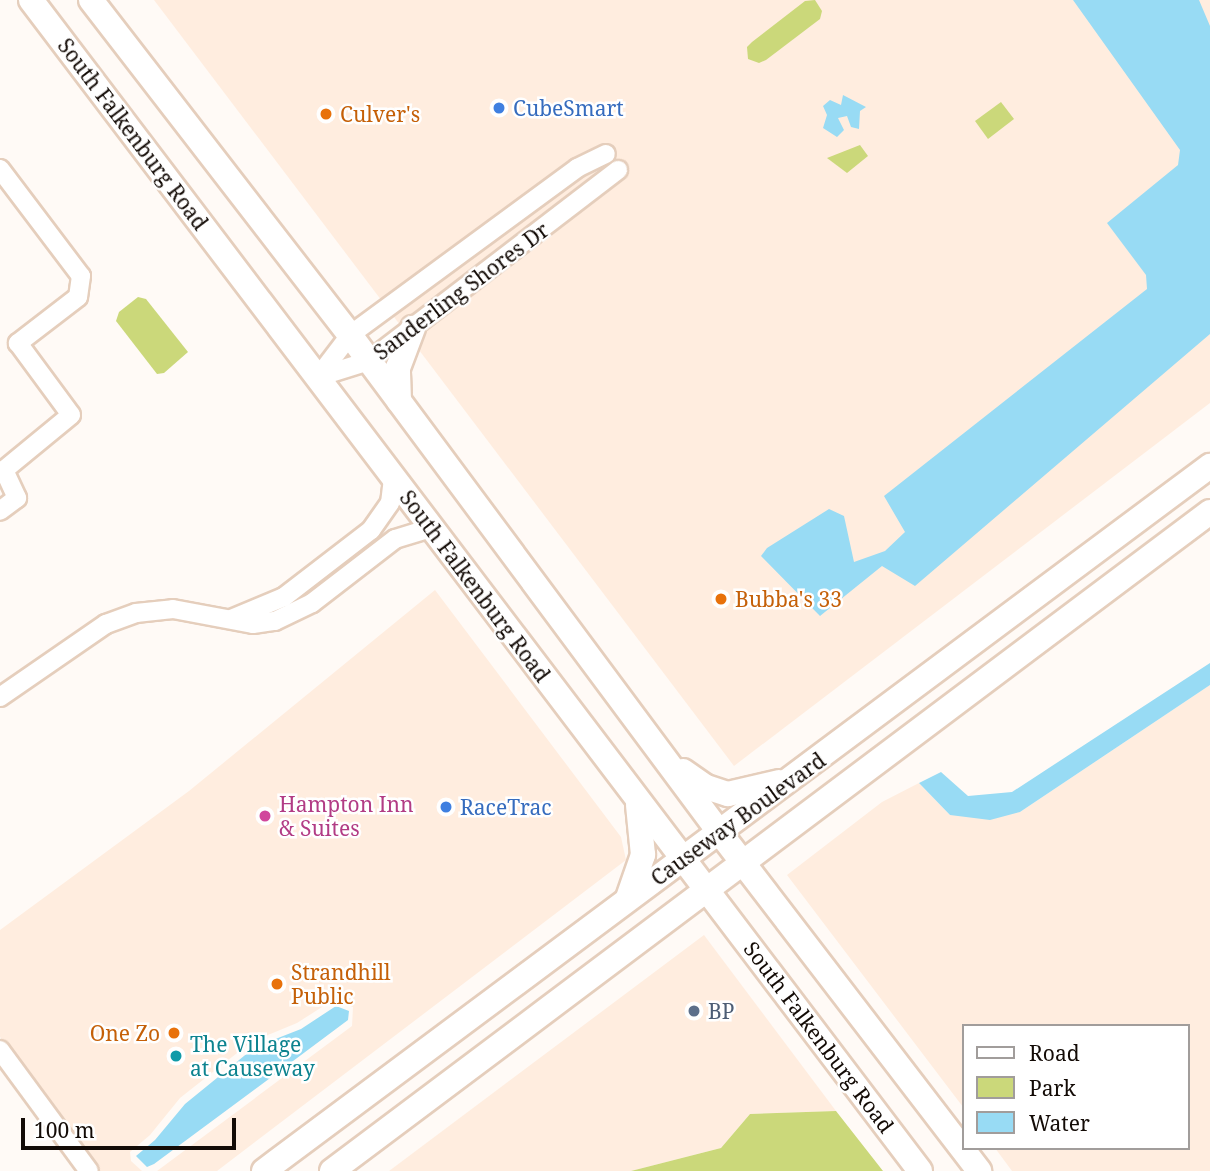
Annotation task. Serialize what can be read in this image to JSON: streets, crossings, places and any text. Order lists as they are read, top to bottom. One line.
{"streets":{"street":["South Falkenburg Road","Sanderling Shores Dr","Causeway Boulevard"]},"crossings":[["South Falkenburg Road","Sanderling Shores Dr"],["South Falkenburg Road","Causeway Boulevard"]],"places":["CubeSmart","Culver's","Bubba's 33","RaceTrac","Hampton Inn & Suites","Strandhill Public","BP","One Zo","The Village at Causeway"],"legend":["Road","Park","Water"],"scale_bar":"100 m"}
